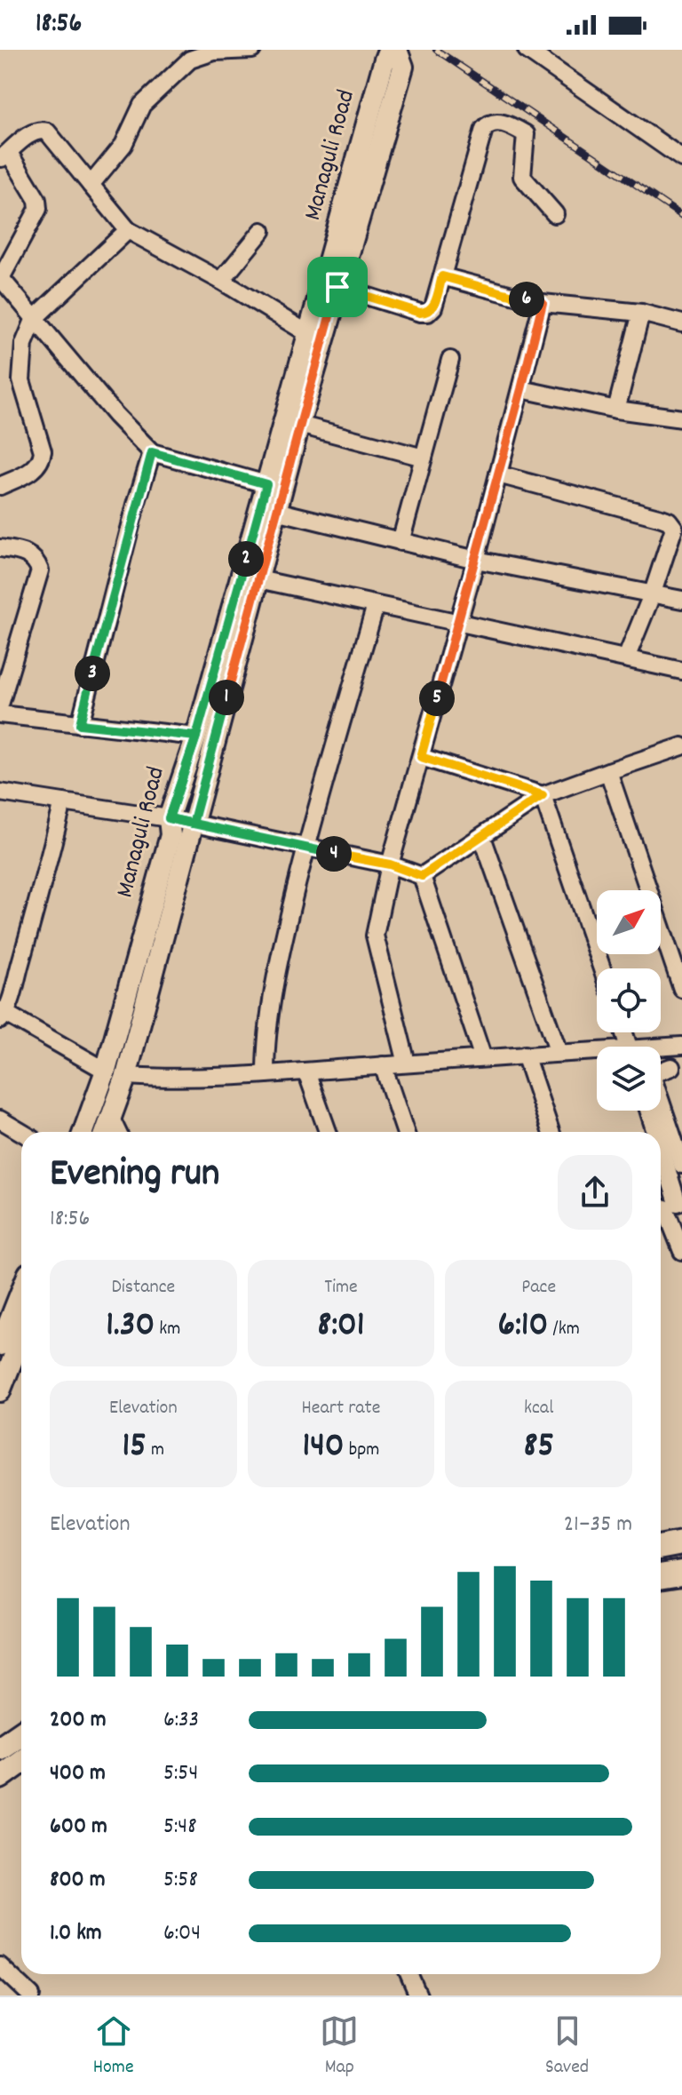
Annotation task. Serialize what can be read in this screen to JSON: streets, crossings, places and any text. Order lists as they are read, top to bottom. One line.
{"streets":{"main road":["Managuli Road"]},"north":"top right","page":{"status":"18:56","pins":["6","2","3","1","5","4"],"heading":["Evening run","18:56"],"stats":[["Distance","1.30 km"],["Time","8:01"],["Pace","6:10 /km"],["Elevation","15 m"],["Heart rate","140 bpm"],["kcal","85"]],"chart":["Elevation","21–35 m"],"list":[{"name":"200 m","note":"6:33"},{"name":"400 m","note":"5:54"},{"name":"600 m","note":"5:48"},{"name":"800 m","note":"5:58"},{"name":"1.0 km","note":"6:04"}],"tabs":["Home","Map","Saved"]}}
